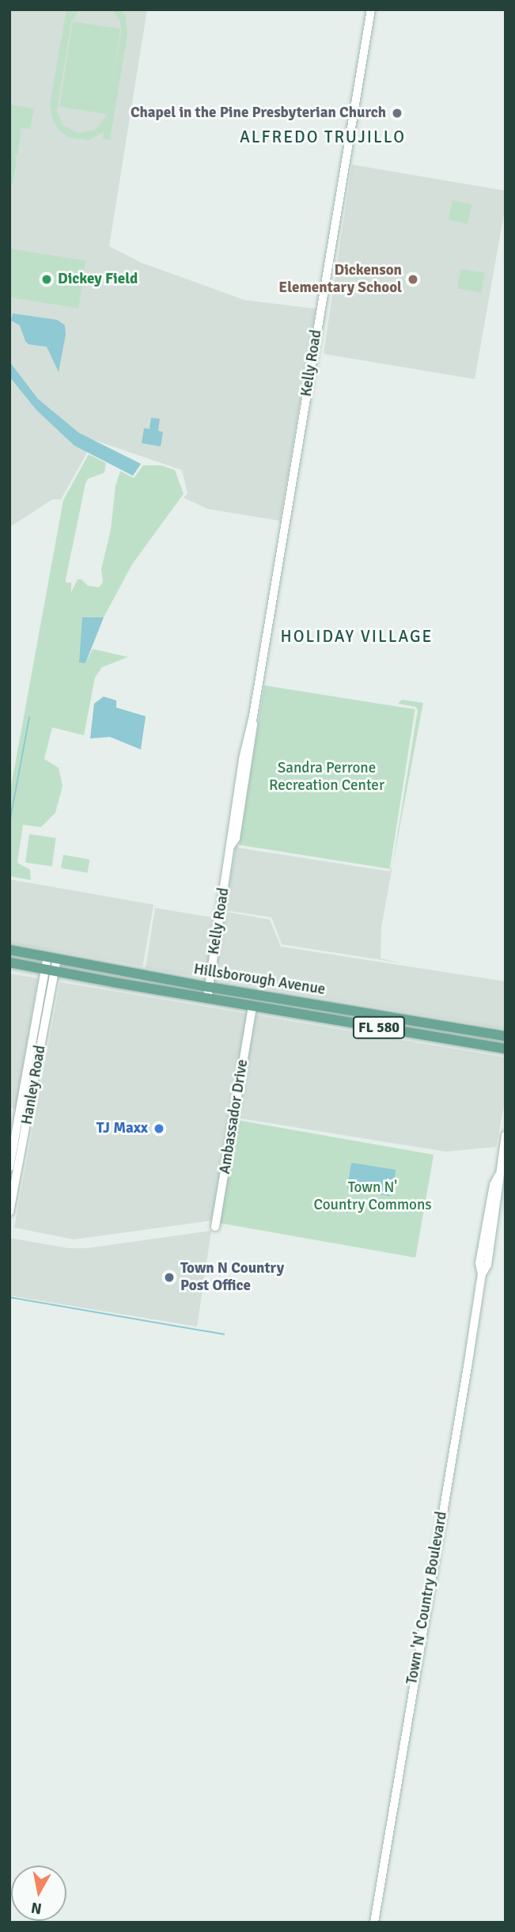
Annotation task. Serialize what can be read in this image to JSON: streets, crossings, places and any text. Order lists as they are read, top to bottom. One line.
{"streets":{"main road":["Hillsborough Avenue","FL 580"],"street":["Kelly Road","Hanley Road","Ambassador Drive","Town 'N' Country Boulevard"]},"crossings":[["Kelly Road","Hillsborough Avenue"],["Hillsborough Avenue","Hanley Road"],["Hillsborough Avenue","Ambassador Drive"]],"districts":["ALFREDO TRUJILLO","HOLIDAY VILLAGE"],"parks":["Sandra Perrone Recreation Center","Town N' Country Commons"],"places":["Chapel in the Pine Presbyterian Church","Dickey Field","Dickenson Elementary School","TJ Maxx","Town N Country Post Office"],"north":"bottom"}
